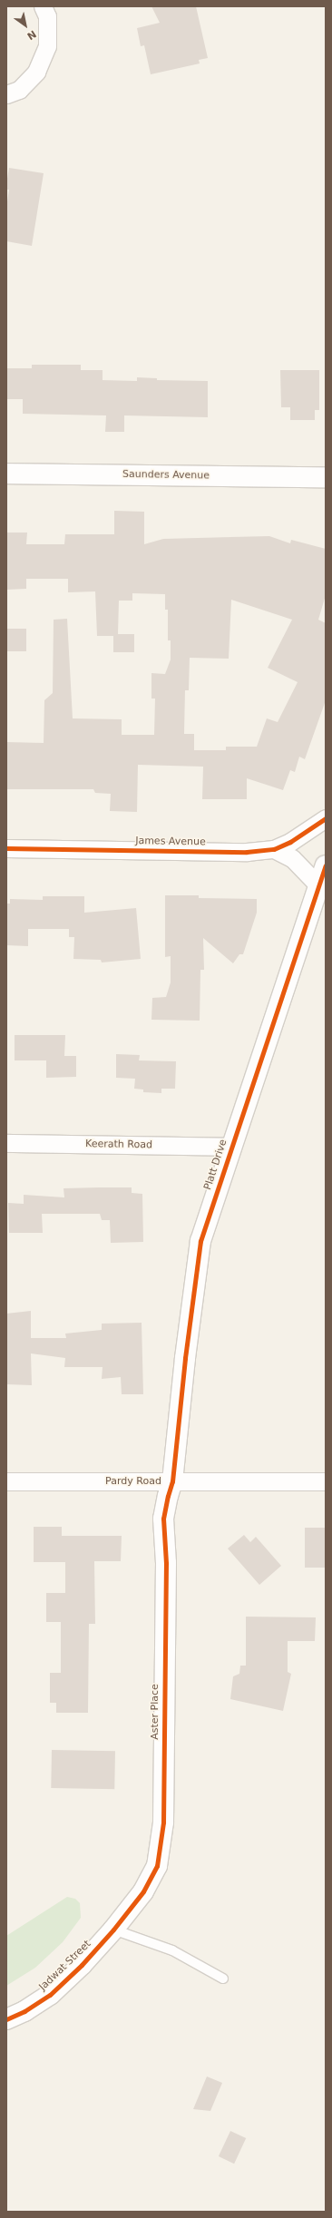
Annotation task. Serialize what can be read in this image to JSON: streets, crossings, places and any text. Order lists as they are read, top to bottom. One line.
{"streets":{"street":["Saunders Avenue","James Avenue","Keerath Road","Platt Drive","Pardy Road","Aster Place","Jadwat Street"]},"crossings":[["Keerath Road","Platt Drive"],["Platt Drive","Pardy Road"],["Platt Drive","Aster Place"],["Pardy Road","Aster Place"],["Aster Place","Jadwat Street"]],"north":"bottom right"}
